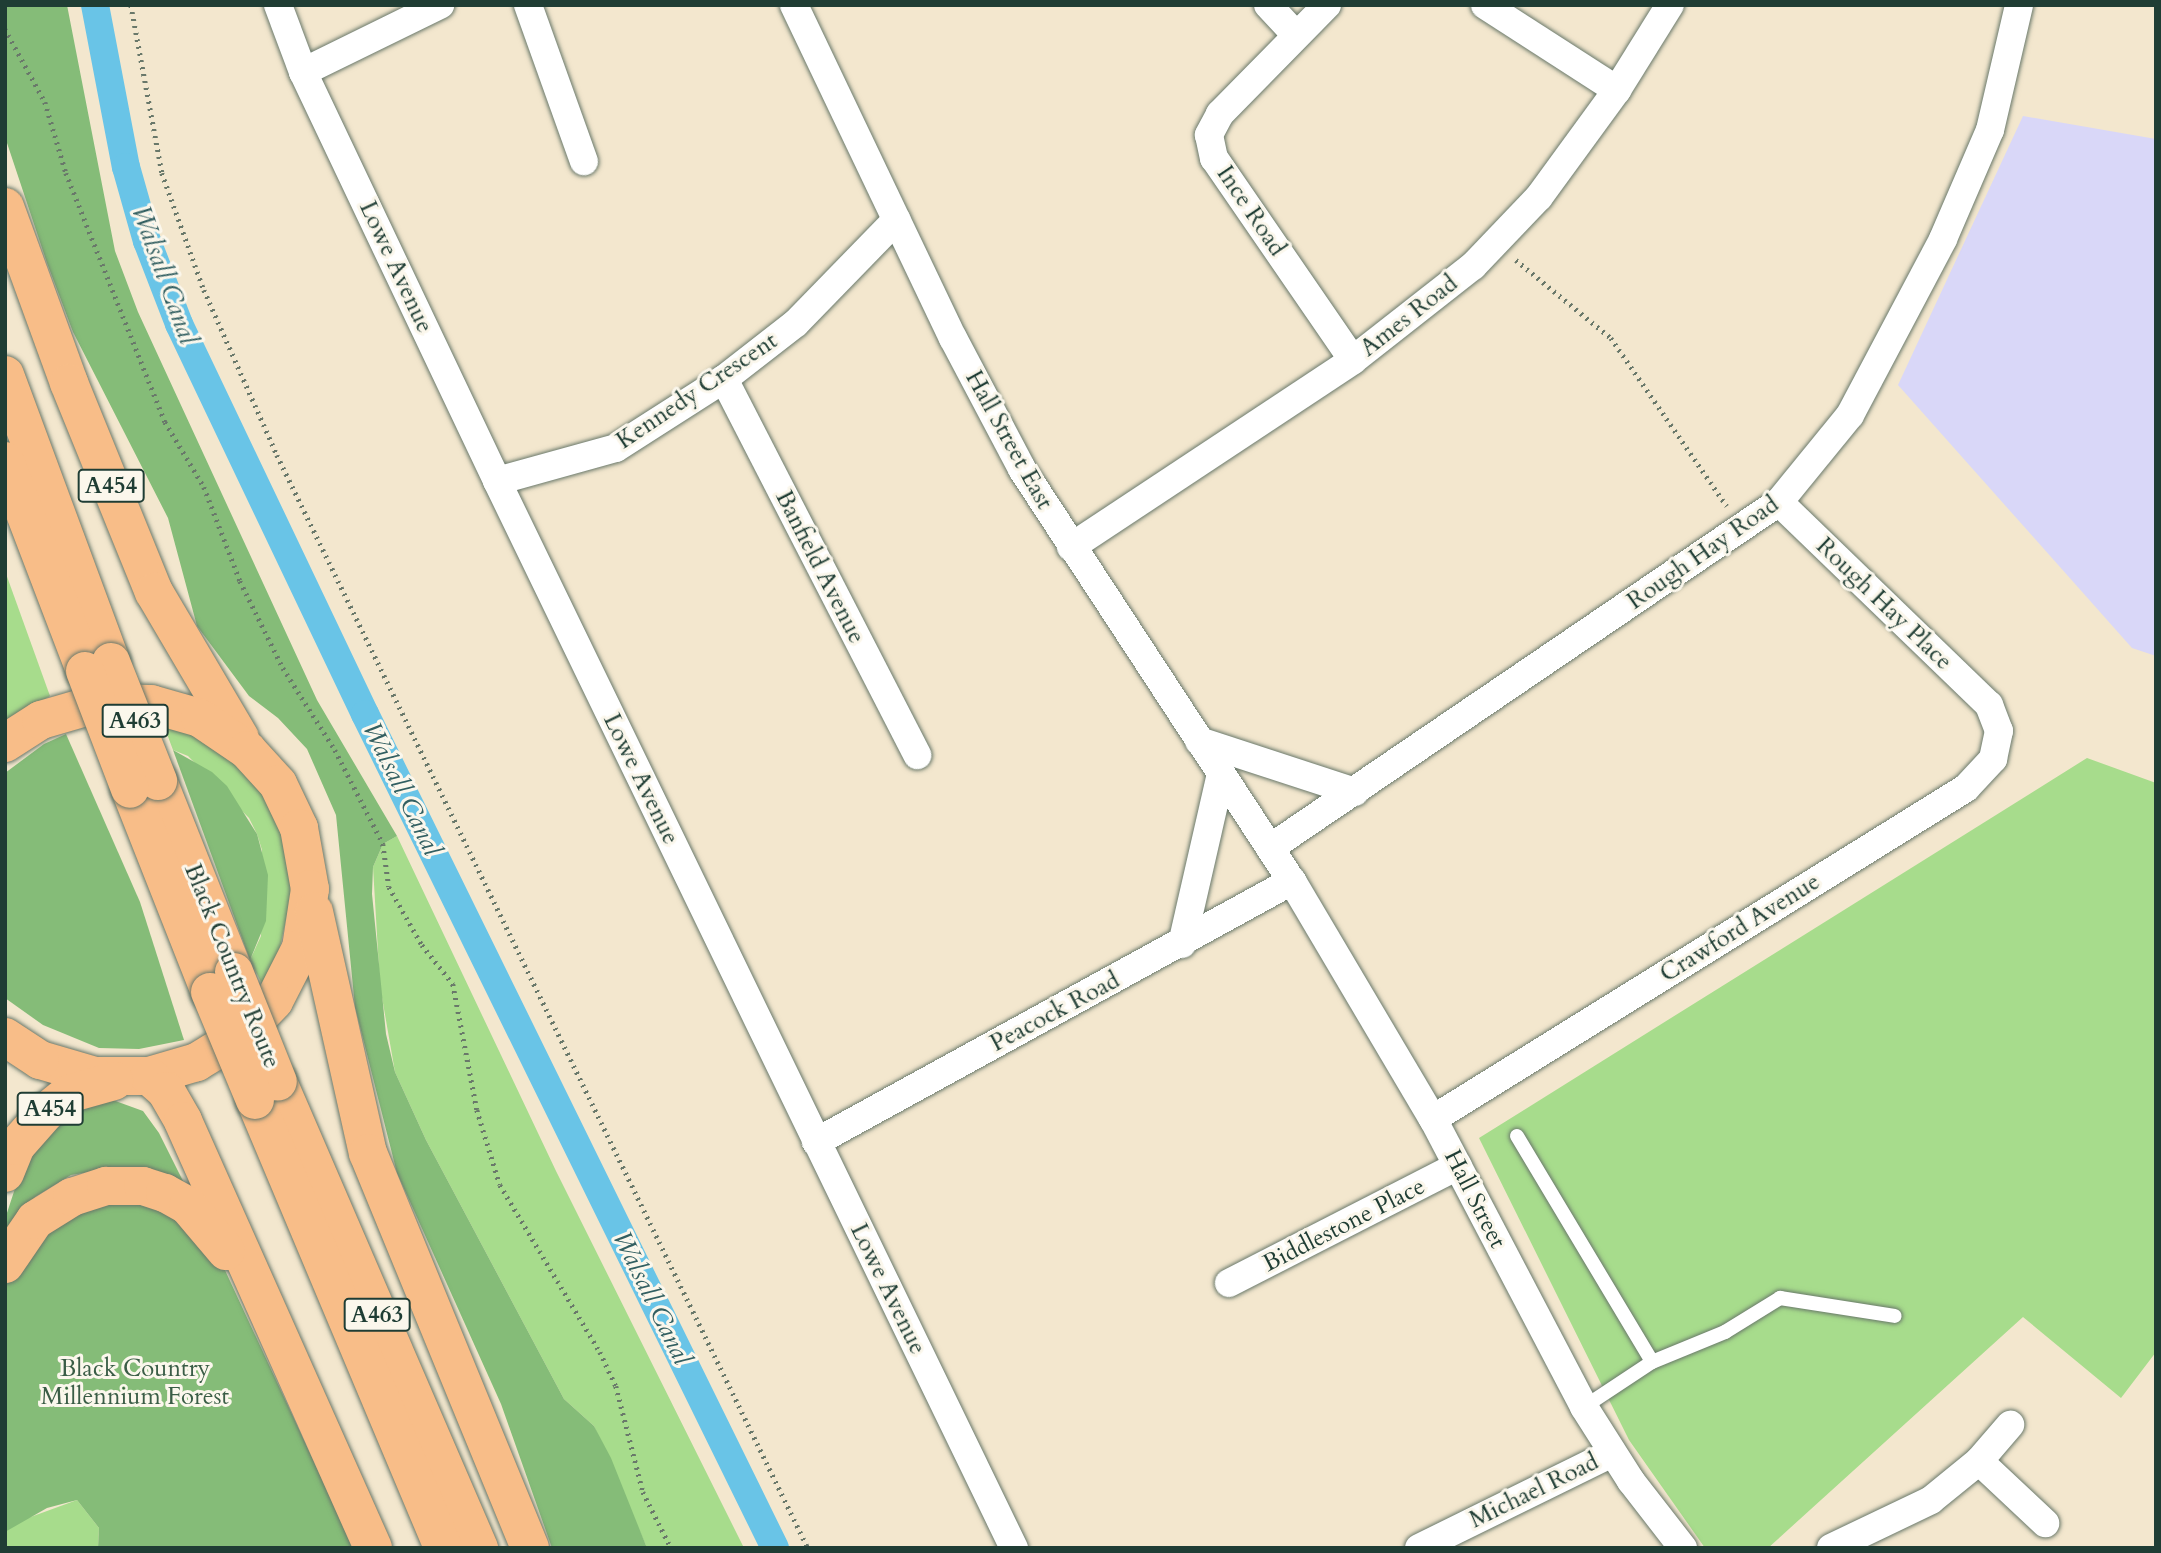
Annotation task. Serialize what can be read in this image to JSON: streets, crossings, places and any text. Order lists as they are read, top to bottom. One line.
{"streets":{"highway":["A454","A463","Black Country Route"],"street":["Ince Road","Lowe Avenue","Ames Road","Kennedy Crescent","Hall Street East","Rough Hay Road","Banfield Avenue","Rough Hay Place","Crawford Avenue","Peacock Road","Hall Street","Biddlestone Place","Michael Road"]},"crossings":[["Ince Road","Ames Road"],["Lowe Avenue","Kennedy Crescent"],["Lowe Avenue","Peacock Road"],["Ames Road","Hall Street East"],["Kennedy Crescent","Hall Street East"],["Kennedy Crescent","Banfield Avenue"],["Hall Street East","Rough Hay Road"],["Hall Street East","Hall Street"],["Rough Hay Road","Rough Hay Place"],["Rough Hay Road","Hall Street"],["Rough Hay Place","Crawford Avenue"],["Crawford Avenue","Hall Street"],["Peacock Road","Hall Street"],["Hall Street","Biddlestone Place"],["Hall Street","Michael Road"]],"water":["Walsall Canal"],"parks":["Black Country Millennium Forest"]}
